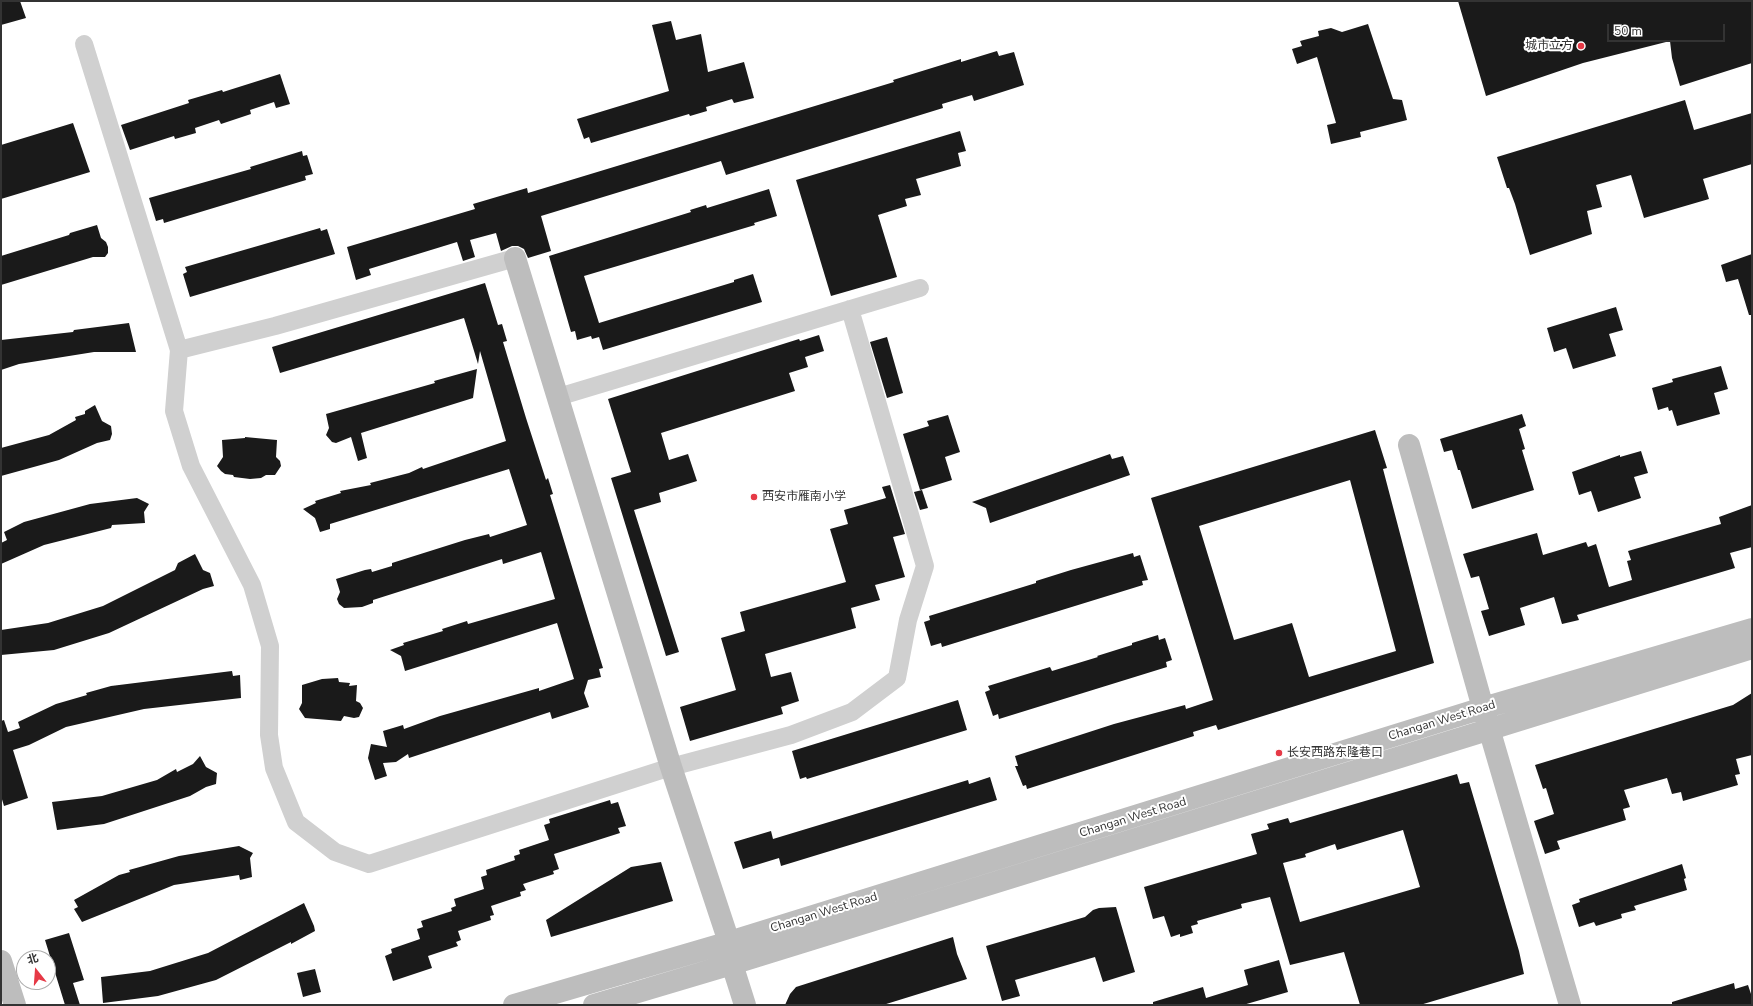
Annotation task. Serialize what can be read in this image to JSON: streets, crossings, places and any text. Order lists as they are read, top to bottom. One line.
{"streets":{"main road":["Changan West Road"]},"places":["城市立方","西安市雁南小学","长安西路东隆巷口"],"scale_bar":"50 m","north":"top"}
